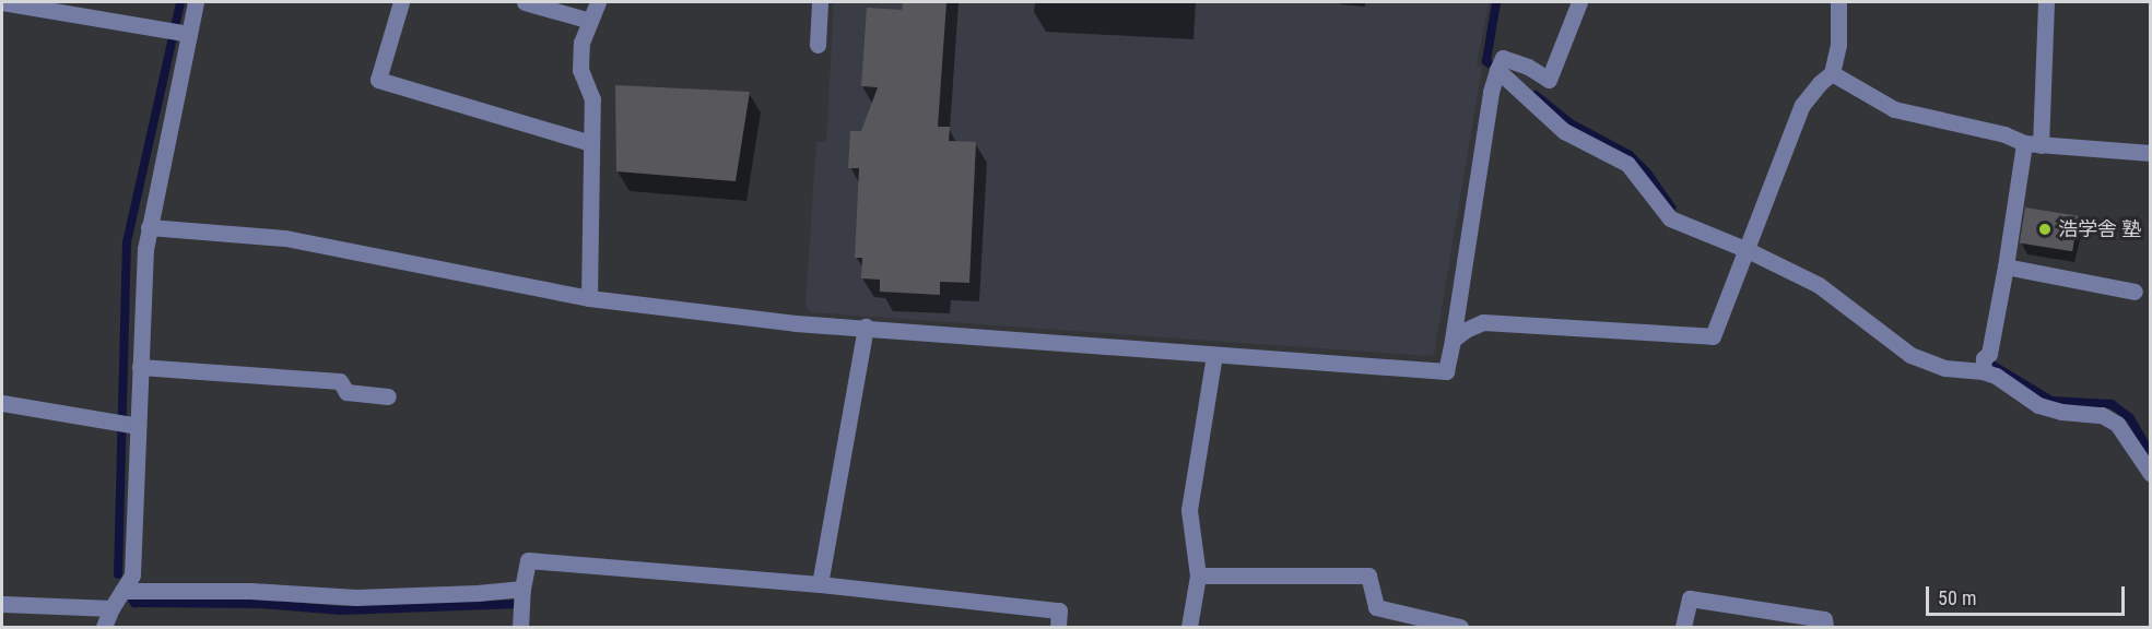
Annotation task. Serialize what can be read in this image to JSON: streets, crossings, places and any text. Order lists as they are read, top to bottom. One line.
{"places":["浩学舎 塾"],"scale_bar":"50 m"}
